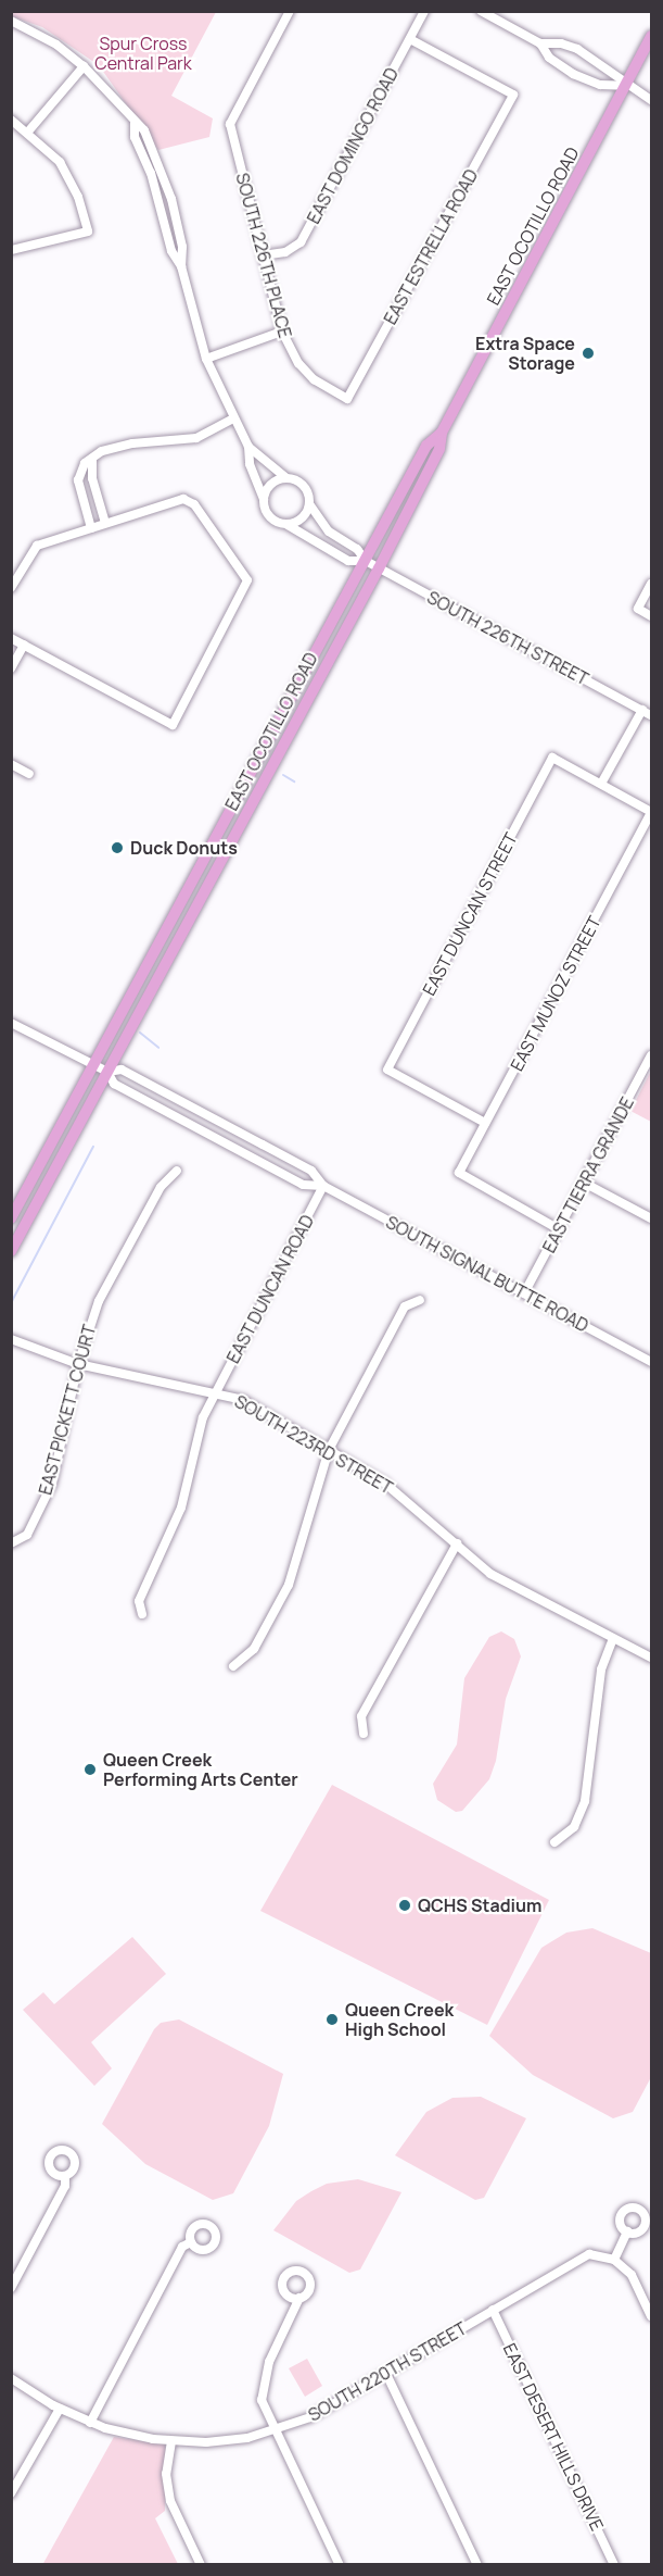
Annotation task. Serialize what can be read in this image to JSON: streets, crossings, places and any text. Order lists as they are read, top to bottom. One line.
{"streets":{"main road":["EAST OCOTILLO ROAD"],"street":["EAST DOMINGO ROAD","EAST ESTRELLA ROAD","SOUTH 226TH PLACE","SOUTH 226TH STREET","EAST DUNCAN STREET","EAST MUNOZ STREET","EAST TIERRA GRANDE","SOUTH SIGNAL BUTTE ROAD","EAST DUNCAN ROAD","EAST PICKETT COURT","SOUTH 223RD STREET","SOUTH 220TH STREET","EAST DESERT HILLS DRIVE"]},"crossings":[["EAST DOMINGO ROAD","EAST ESTRELLA ROAD"],["EAST DOMINGO ROAD","SOUTH 226TH PLACE"],["EAST OCOTILLO ROAD","SOUTH 226TH STREET"],["EAST OCOTILLO ROAD","SOUTH SIGNAL BUTTE ROAD"],["EAST ESTRELLA ROAD","SOUTH 226TH PLACE"],["EAST DUNCAN STREET","EAST MUNOZ STREET"],["EAST MUNOZ STREET","EAST TIERRA GRANDE"],["EAST TIERRA GRANDE","SOUTH SIGNAL BUTTE ROAD"],["SOUTH SIGNAL BUTTE ROAD","EAST DUNCAN ROAD"],["EAST DUNCAN ROAD","SOUTH 223RD STREET"],["EAST PICKETT COURT","SOUTH 223RD STREET"],["SOUTH 220TH STREET","EAST DESERT HILLS DRIVE"]],"parks":["Spur Cross Central Park"],"places":["Extra Space Storage","Duck Donuts","Queen Creek Performing Arts Center","QCHS Stadium","Queen Creek High School"]}
